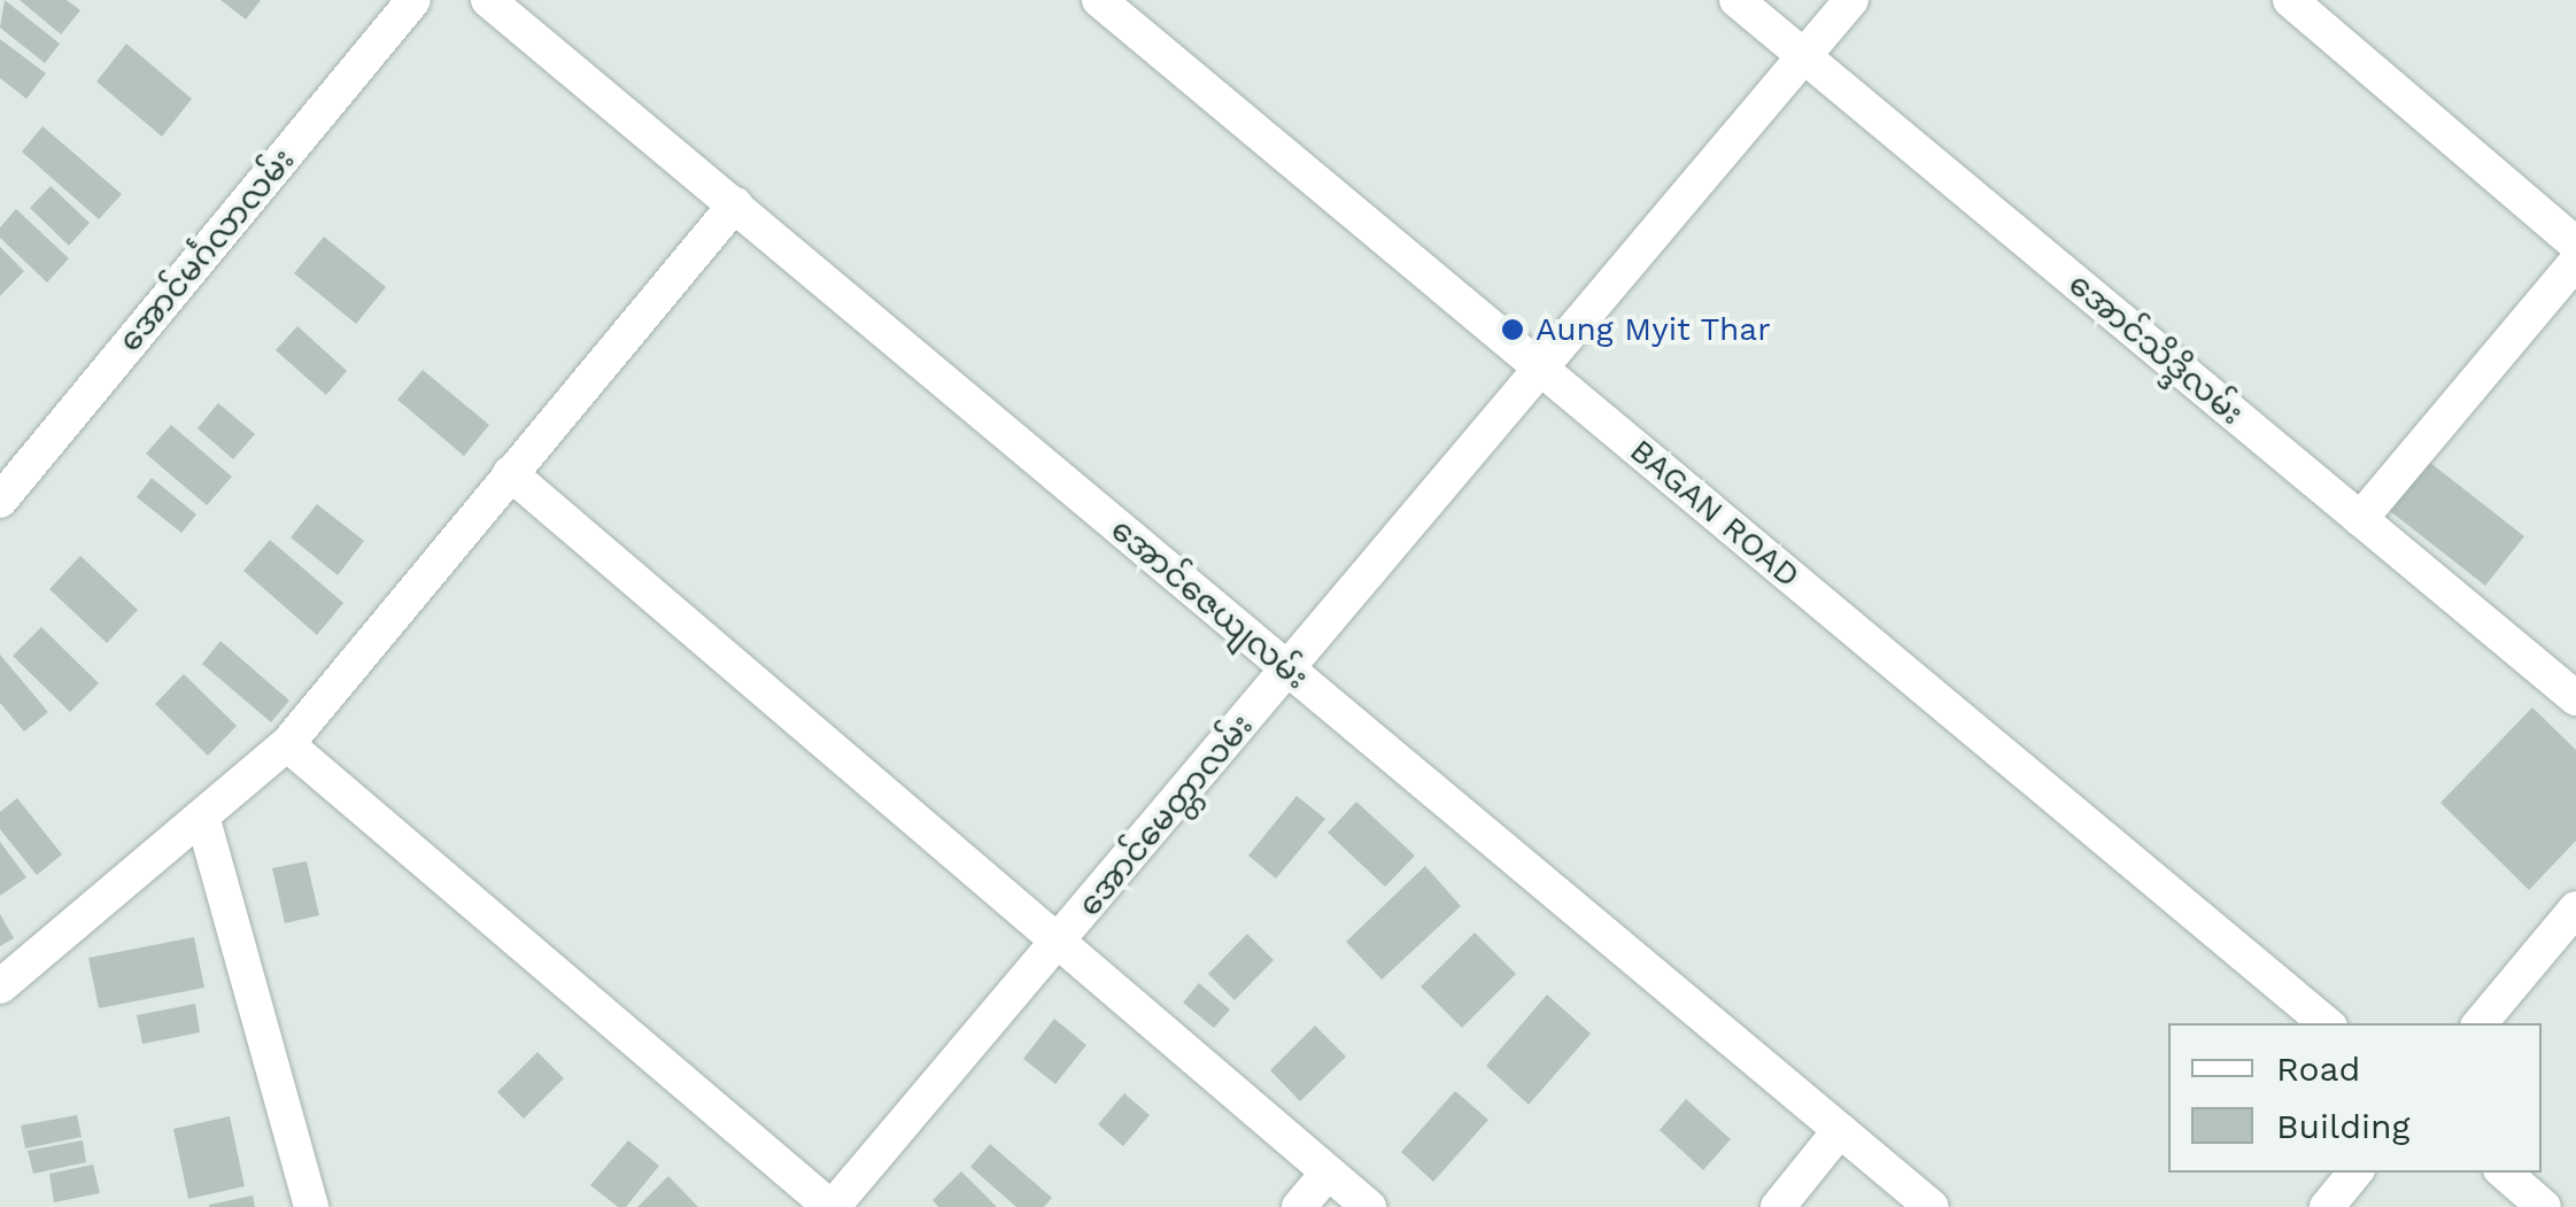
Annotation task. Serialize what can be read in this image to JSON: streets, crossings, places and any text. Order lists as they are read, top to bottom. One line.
{"streets":{"street":["အောင်မင်္ဂလာလမ်း","အောင်သိဒ္ဒိလမ်း","BAGAN ROAD","အောင်ဇေယျလမ်း","အောင်မေတ္တာလမ်း"]},"crossings":[["BAGAN ROAD","အောင်မေတ္တာလမ်း"],["အောင်ဇေယျလမ်း","အောင်မေတ္တာလမ်း"]],"places":["Aung Myit Thar"],"legend":["Road","Building"]}
